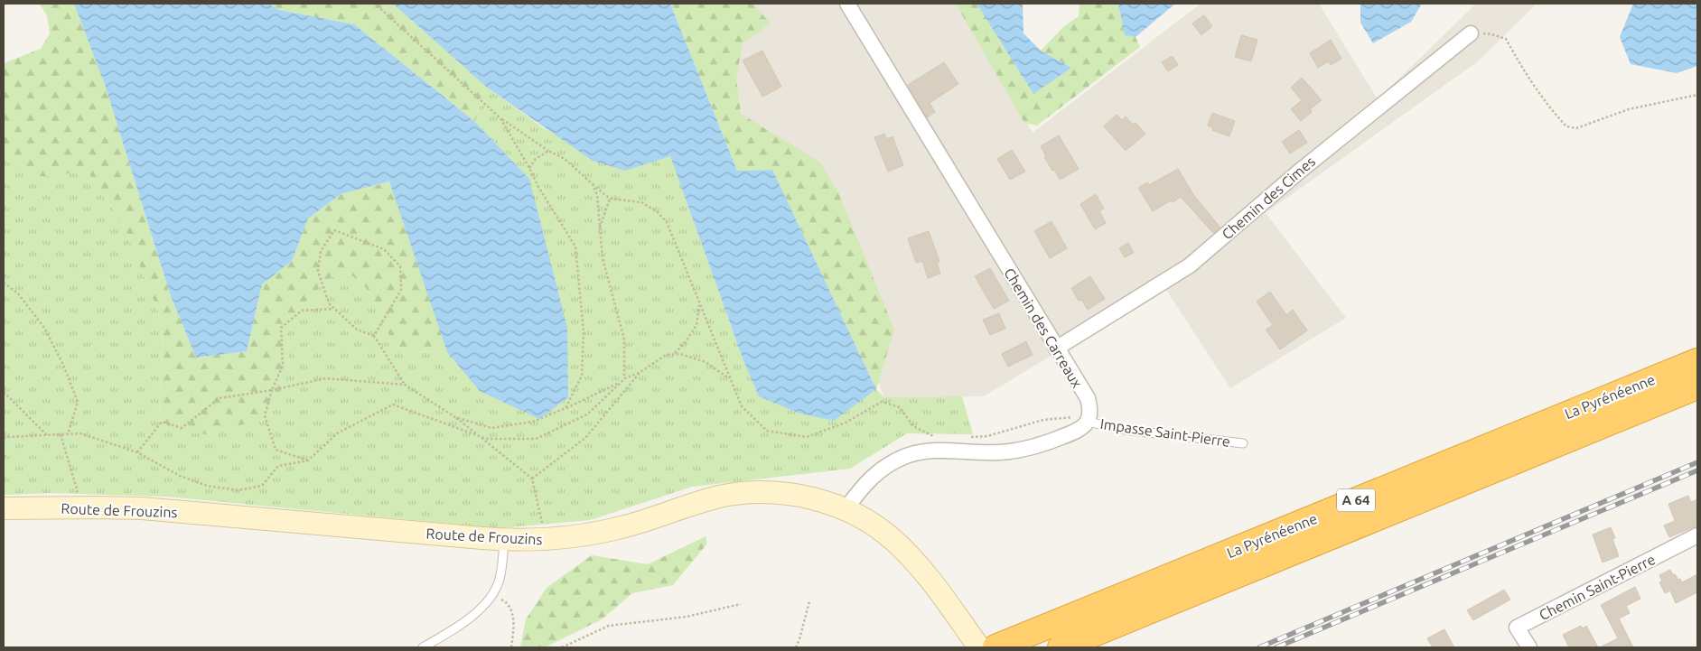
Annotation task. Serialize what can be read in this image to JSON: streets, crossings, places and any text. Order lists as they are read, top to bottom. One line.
{"streets":{"highway":["La Pyrénéenne","A 64"],"main road":["Route de Frouzins"],"street":["Chemin des Cimes","Chemin des Carreaux","Chemin Saint-Pierre"],"lane":["Impasse Saint-Pierre"]},"crossings":[["Chemin des Cimes","Chemin des Carreaux"],["Chemin des Carreaux","Impasse Saint-Pierre"]]}
